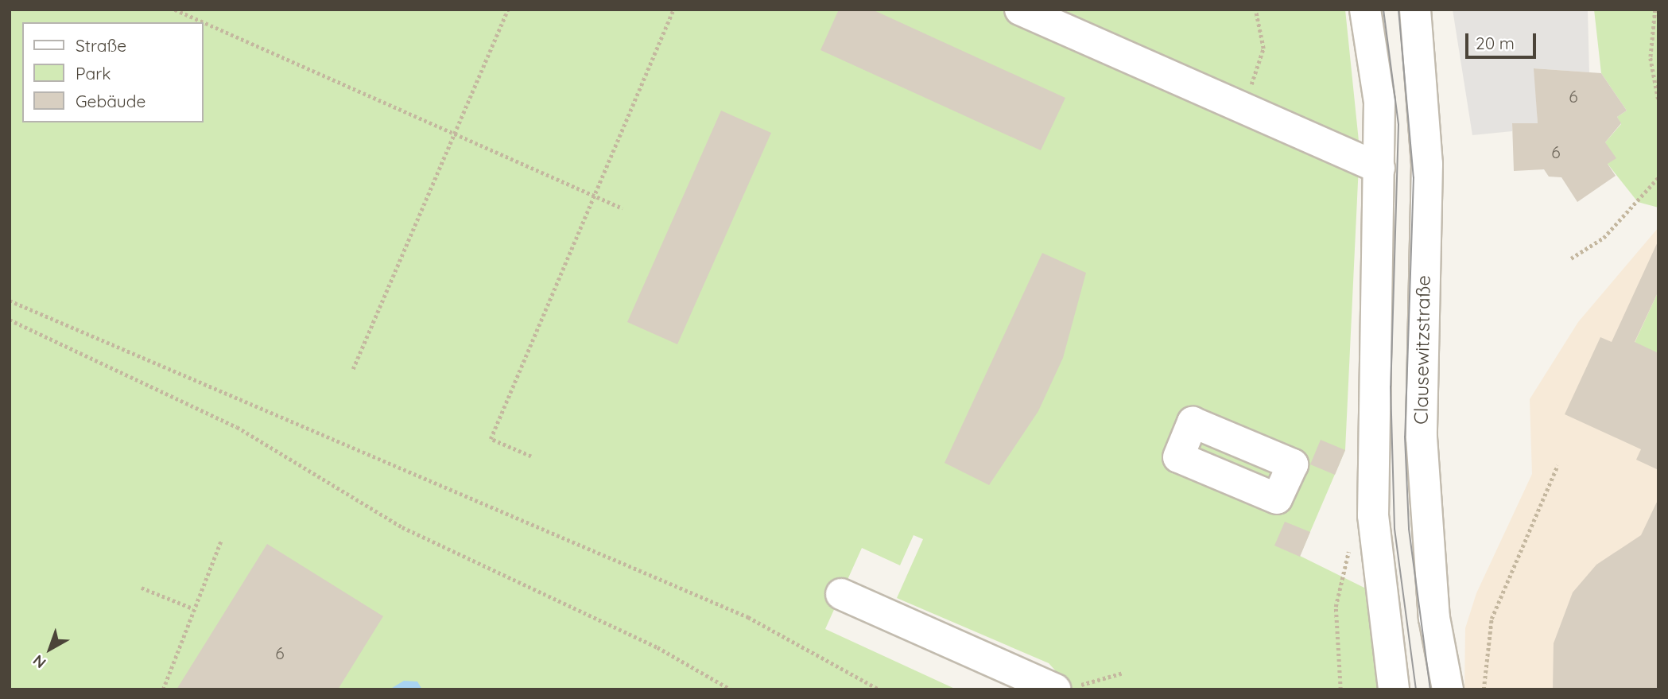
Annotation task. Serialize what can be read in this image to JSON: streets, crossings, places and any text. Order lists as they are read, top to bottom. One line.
{"streets":{"street":["Clausewitzstraße"]},"house_numbers":["6","6","6"],"legend":["Straße","Park","Gebäude"],"scale_bar":"20 m","north":"bottom left"}
